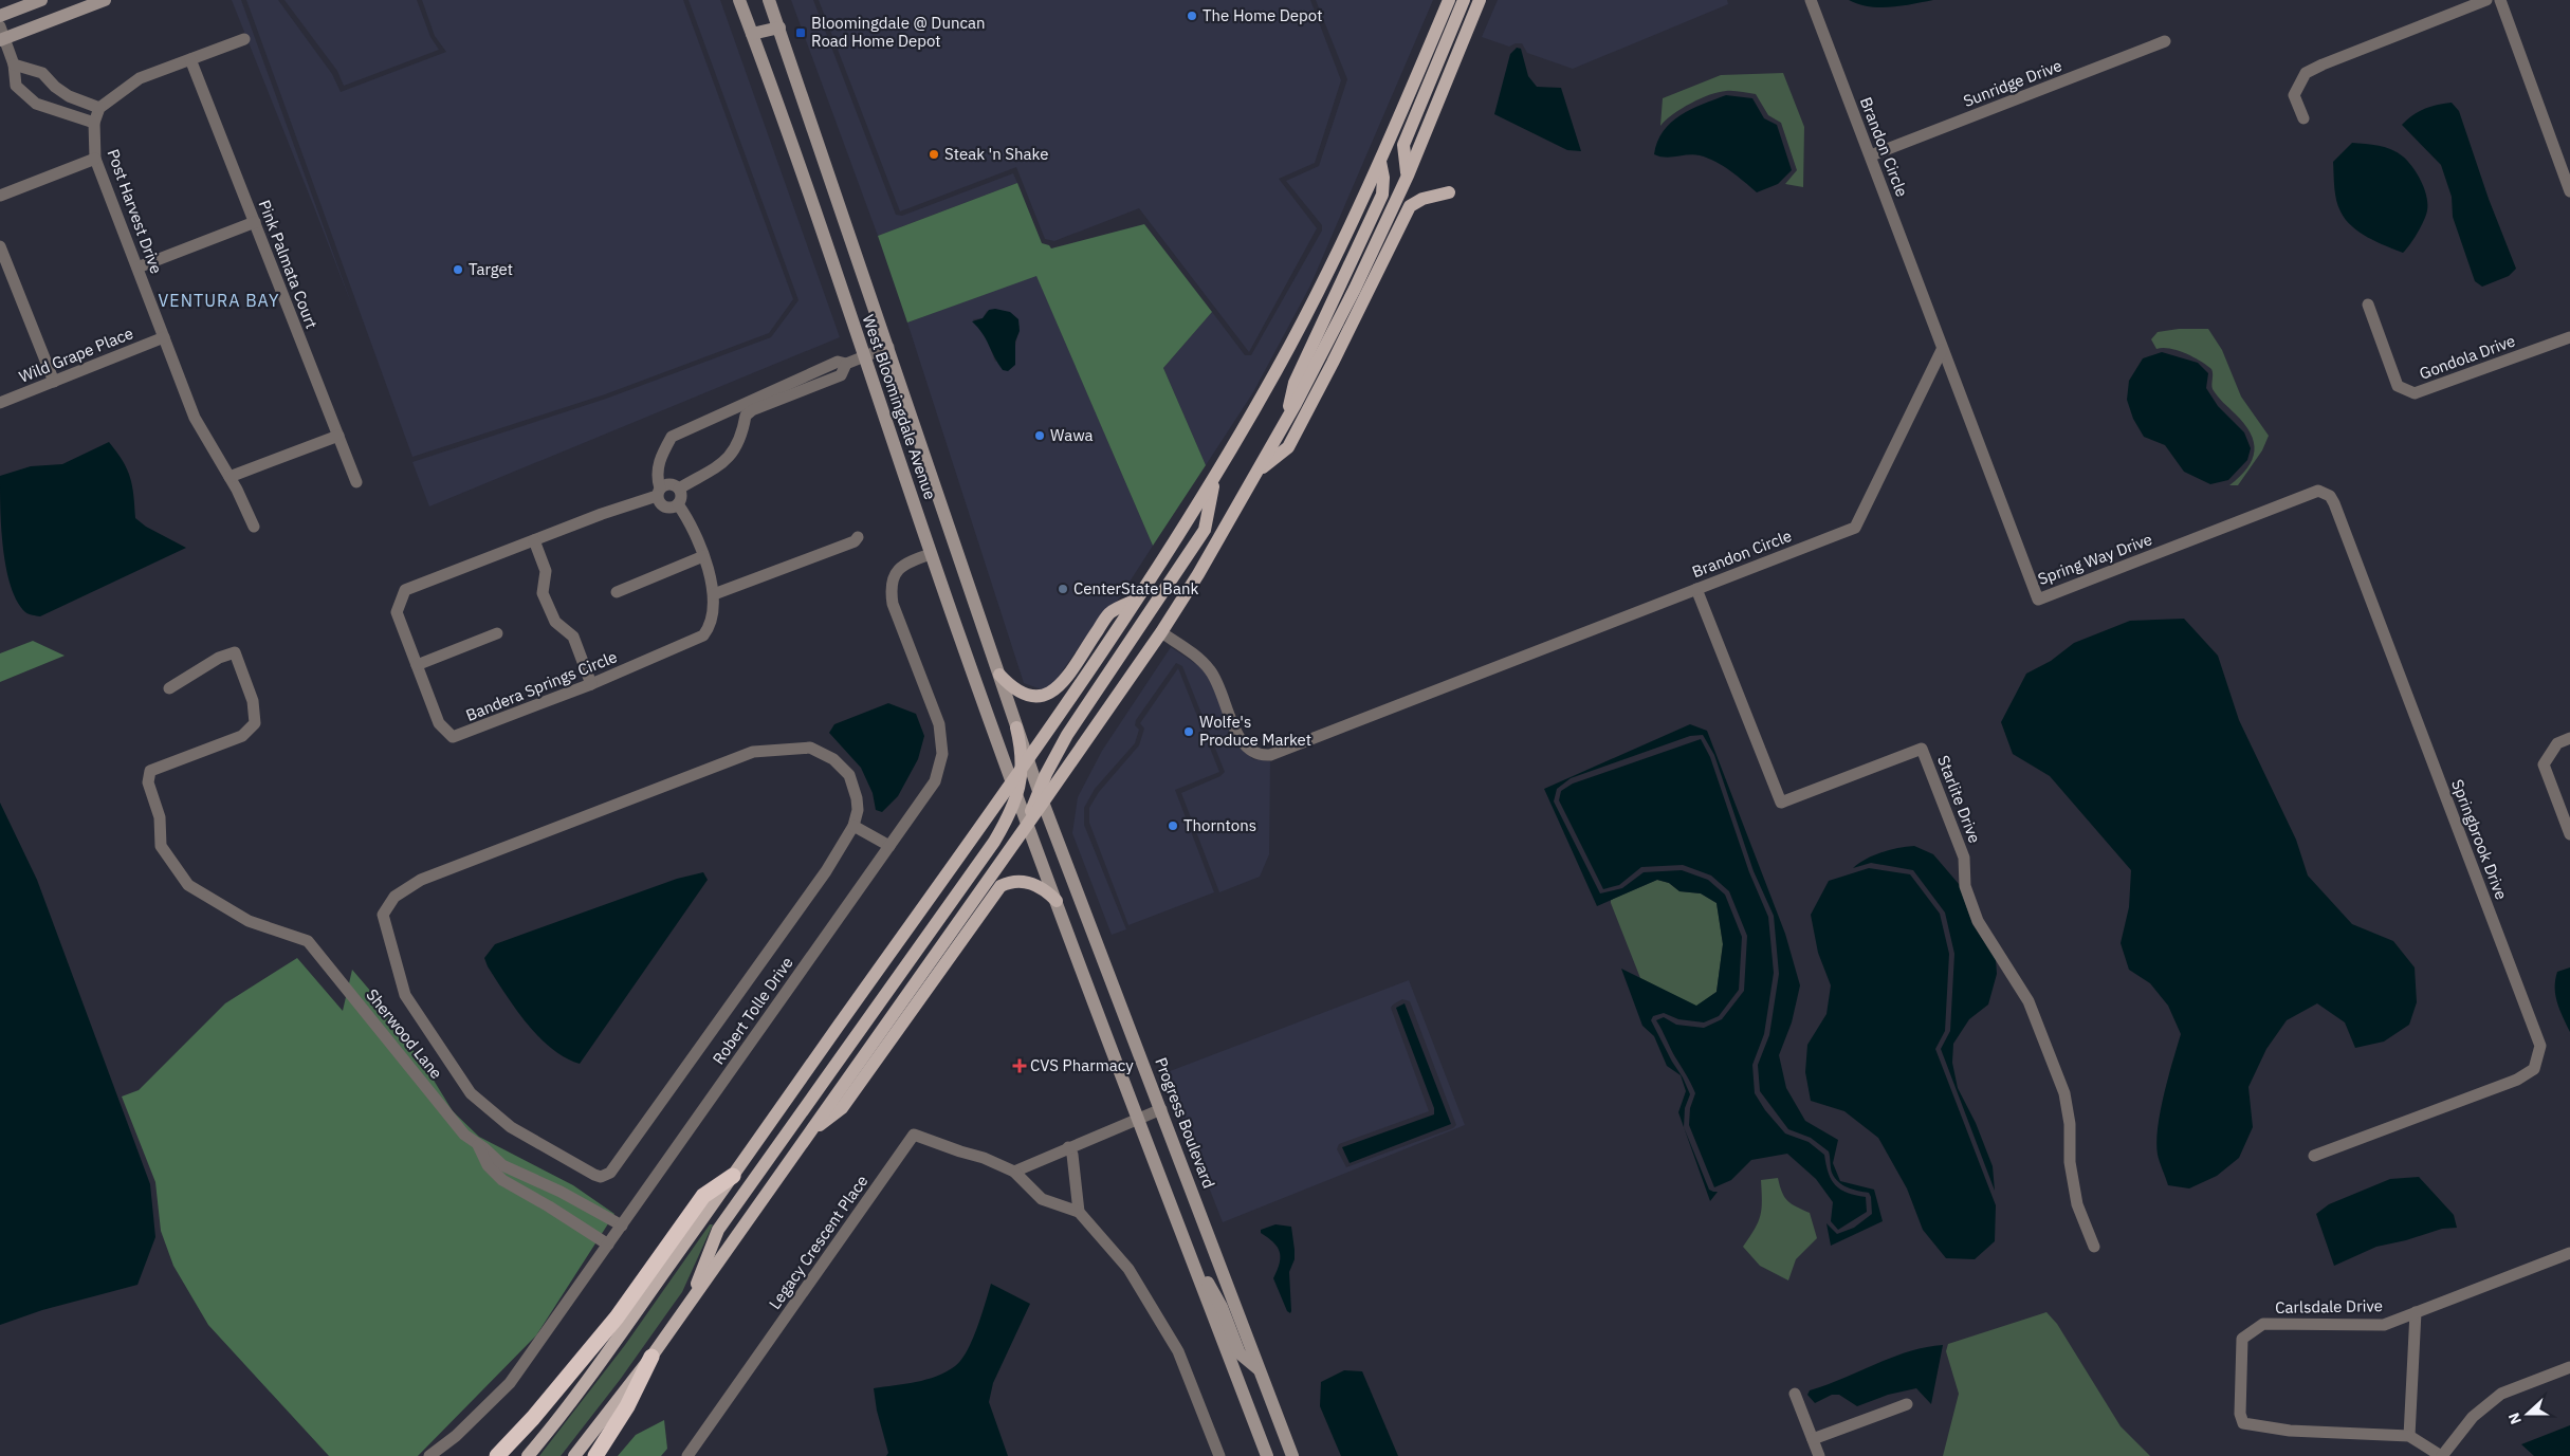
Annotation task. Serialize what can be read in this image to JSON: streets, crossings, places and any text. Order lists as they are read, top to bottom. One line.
{"streets":{"main road":["West Bloomingdale Avenue","Progress Boulevard"],"street":["Sunridge Drive","Brandon Circle","Post Harvest Drive","Pink Palmata Court","Wild Grape Place","Gondola Drive","Spring Way Drive","Bandera Springs Circle","Starlite Drive","Springbrook Drive","Robert Tolle Drive","Sherwood Lane","Legacy Crescent Place","Carlsdale Drive"]},"crossings":[["Sunridge Drive","Brandon Circle"],["Brandon Circle","Spring Way Drive"],["Brandon Circle","Starlite Drive"],["Post Harvest Drive","Wild Grape Place"],["West Bloomingdale Avenue","Robert Tolle Drive"],["West Bloomingdale Avenue","Progress Boulevard"],["Spring Way Drive","Springbrook Drive"],["Robert Tolle Drive","Sherwood Lane"]],"districts":["VENTURA BAY"],"places":{"other":["The Home Depot","Steak 'n Shake","Target","Wawa","CenterState Bank","Wolfe's Produce Market","Thorntons"],"transit":["Bloomingdale @ Duncan Road Home Depot"],"health":["CVS Pharmacy"]},"north":"left"}
